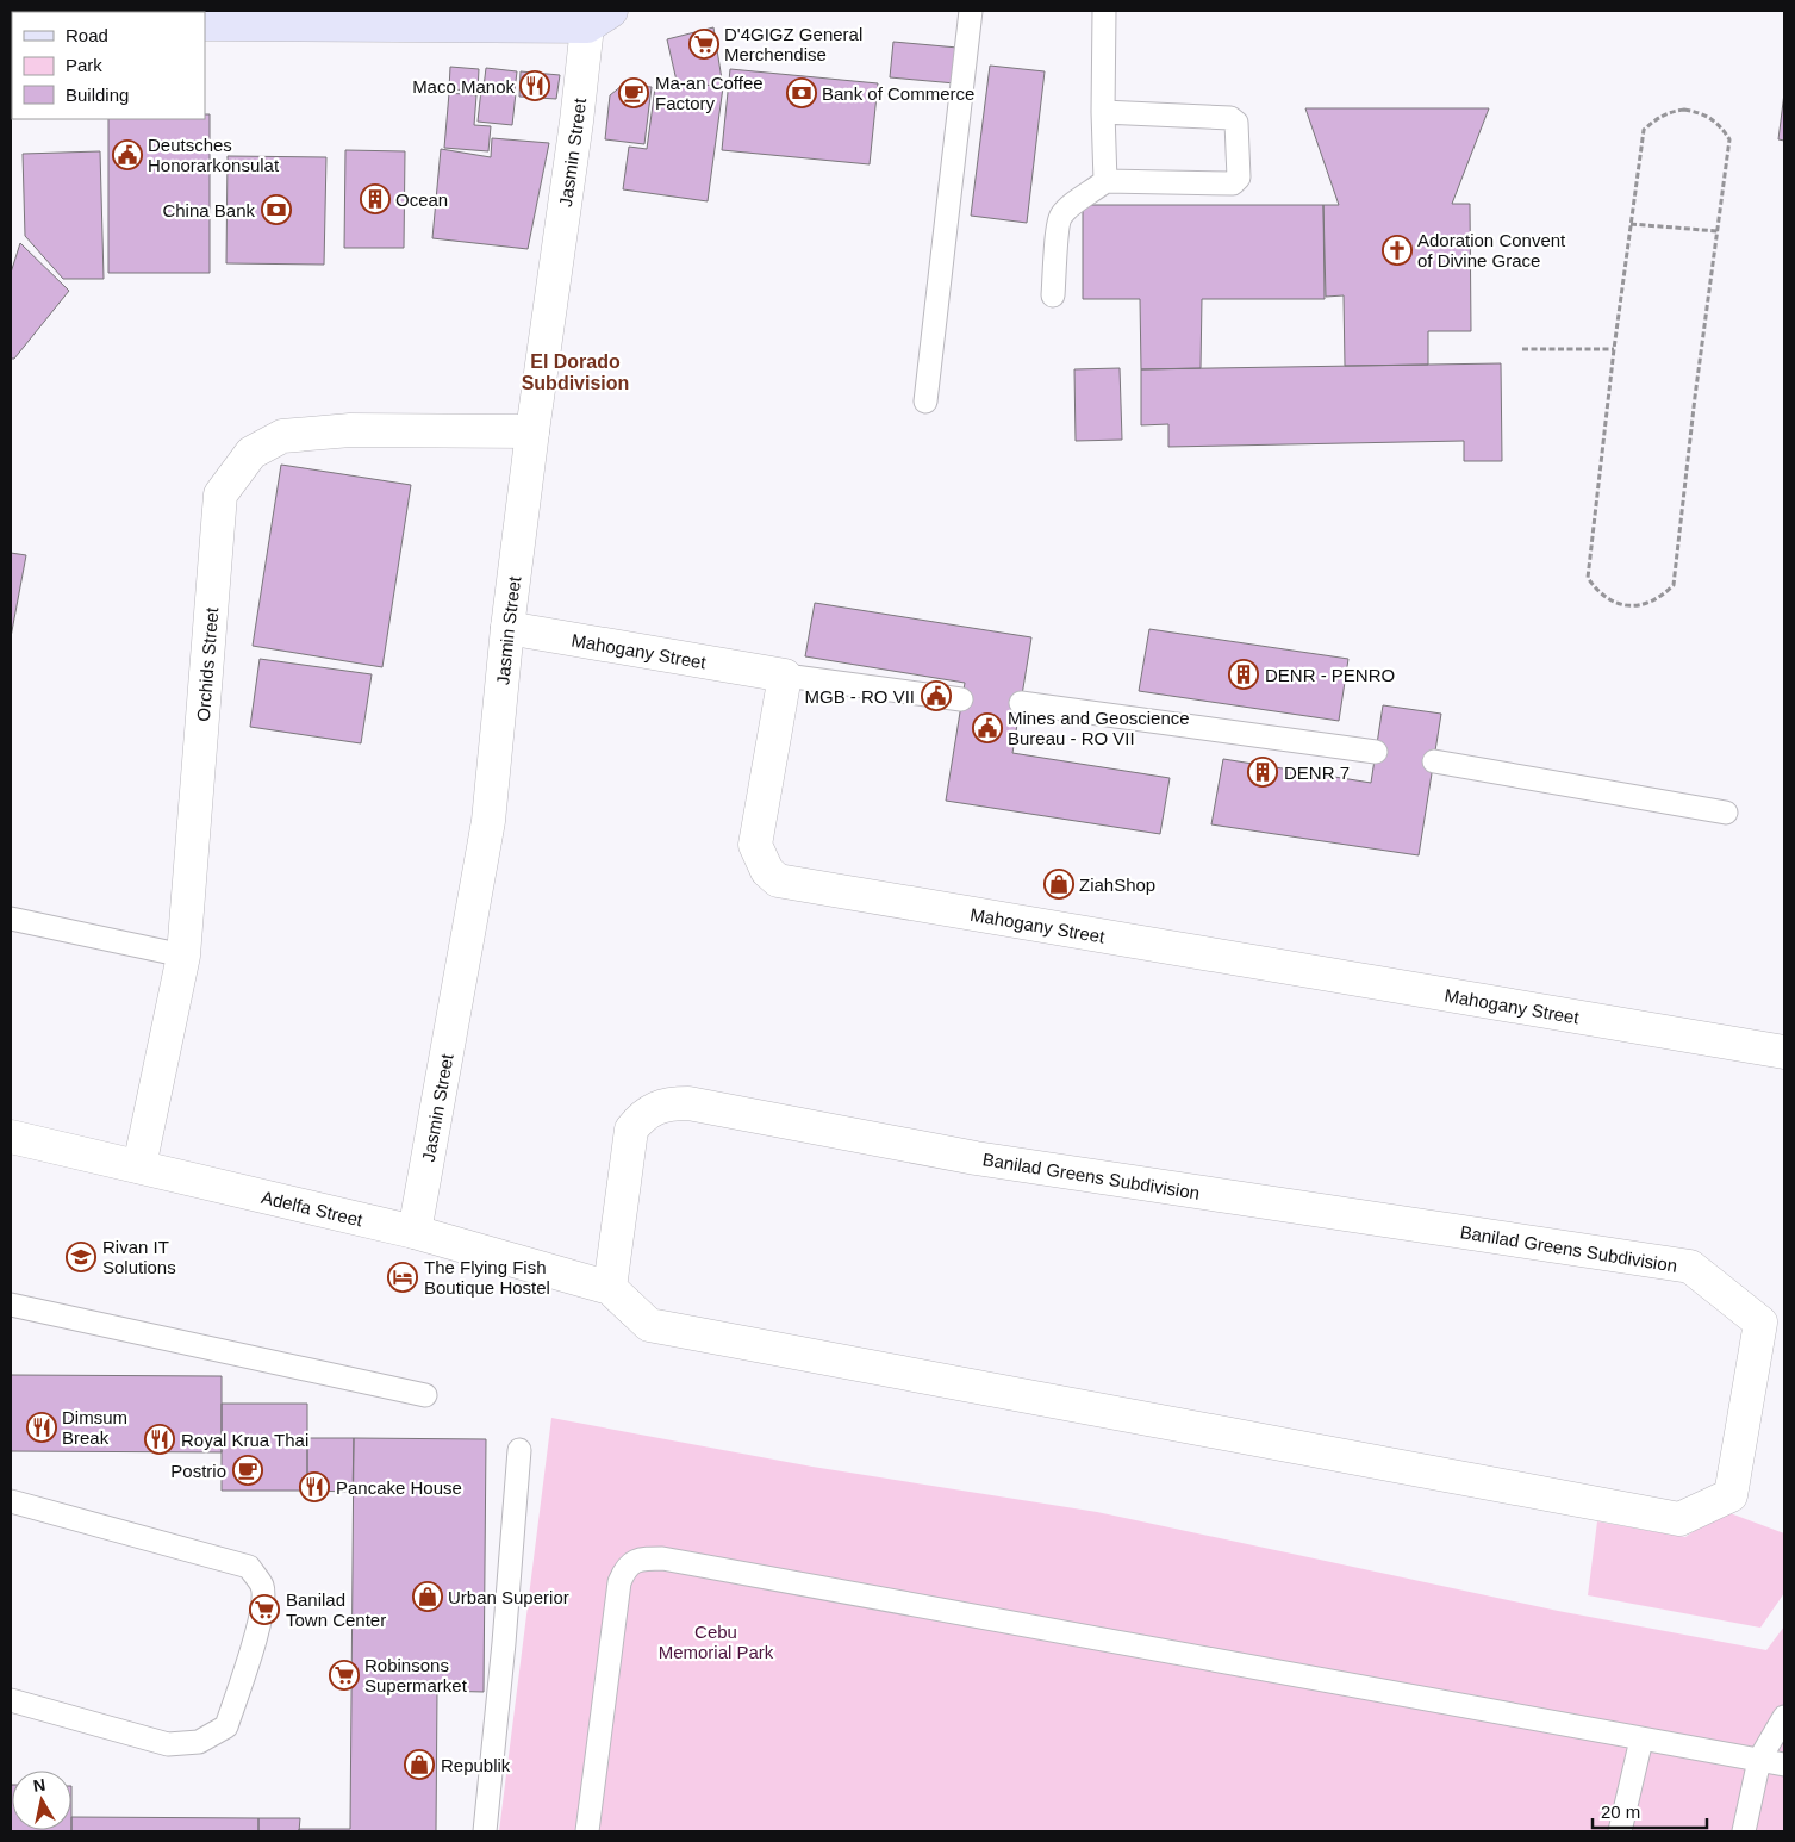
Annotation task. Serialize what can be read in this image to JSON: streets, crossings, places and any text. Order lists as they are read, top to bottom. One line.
{"streets":{"street":["Jasmin Street","Mahogany Street","Orchids Street","Banilad Greens Subdivision","Adelfa Street"]},"crossings":[["Jasmin Street","Mahogany Street"],["Jasmin Street","Orchids Street"],["Jasmin Street","Adelfa Street"],["Orchids Street","Adelfa Street"],["Banilad Greens Subdivision","Adelfa Street"]],"districts":["El Dorado Subdivision"],"parks":["Cebu Memorial Park"],"places":{"supermarket":["D'4GIGZ General Merchendise","Banilad Town Center","Robinsons Supermarket"],"restaurant":["Maco Manok","Dimsum Break","Royal Krua Thai","Pancake House"],"cafe":["Ma-an Coffee Factory","Postrio"],"bank":["Bank of Commerce","China Bank"],"public building":["Deutsches Honorarkonsulat","MGB - RO VII","Mines and Geoscience Bureau - RO VII"],"building":["Ocean","DENR - PENRO","DENR 7"],"church":["Adoration Convent of Divine Grace"],"shop":["ZiahShop","Urban Superior","Republik"],"school or university":["Rivan IT Solutions"],"hotel":["The Flying Fish Boutique Hostel"]},"legend":["Road","Park","Building"],"scale_bar":"20 m","north":"top"}
